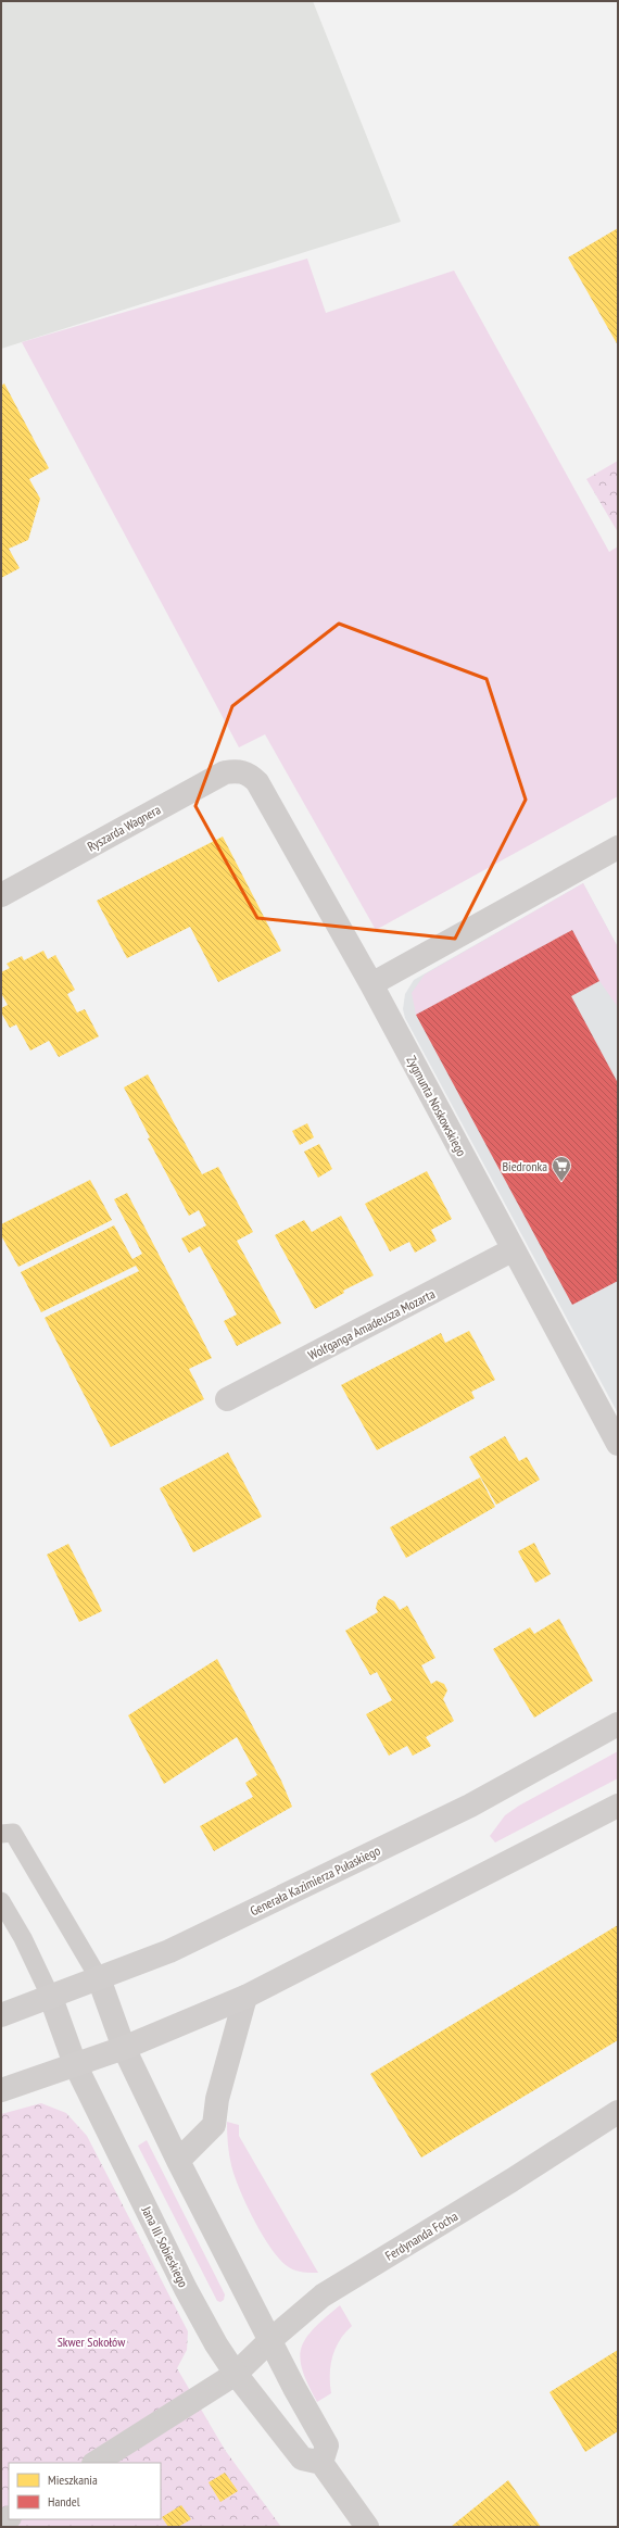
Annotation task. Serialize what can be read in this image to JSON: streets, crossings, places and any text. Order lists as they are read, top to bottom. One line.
{"streets":{"main road":["Generała Kazimierza Pułaskiego"],"street":["Ryszarda Wagnera","Zygmunta Noskowskiego","Wolfganga Amadeusza Mozarta","Ferdynanda Focha","Jana III Sobieskiego"]},"crossings":[["Ryszarda Wagnera","Zygmunta Noskowskiego"],["Zygmunta Noskowskiego","Wolfganga Amadeusza Mozarta"],["Generała Kazimierza Pułaskiego","Jana III Sobieskiego"],["Ferdynanda Focha","Jana III Sobieskiego"]],"parks":["Skwer Sokołów"],"places":{"supermarket":["Biedronka"]},"legend":["Mieszkania","Handel"]}
